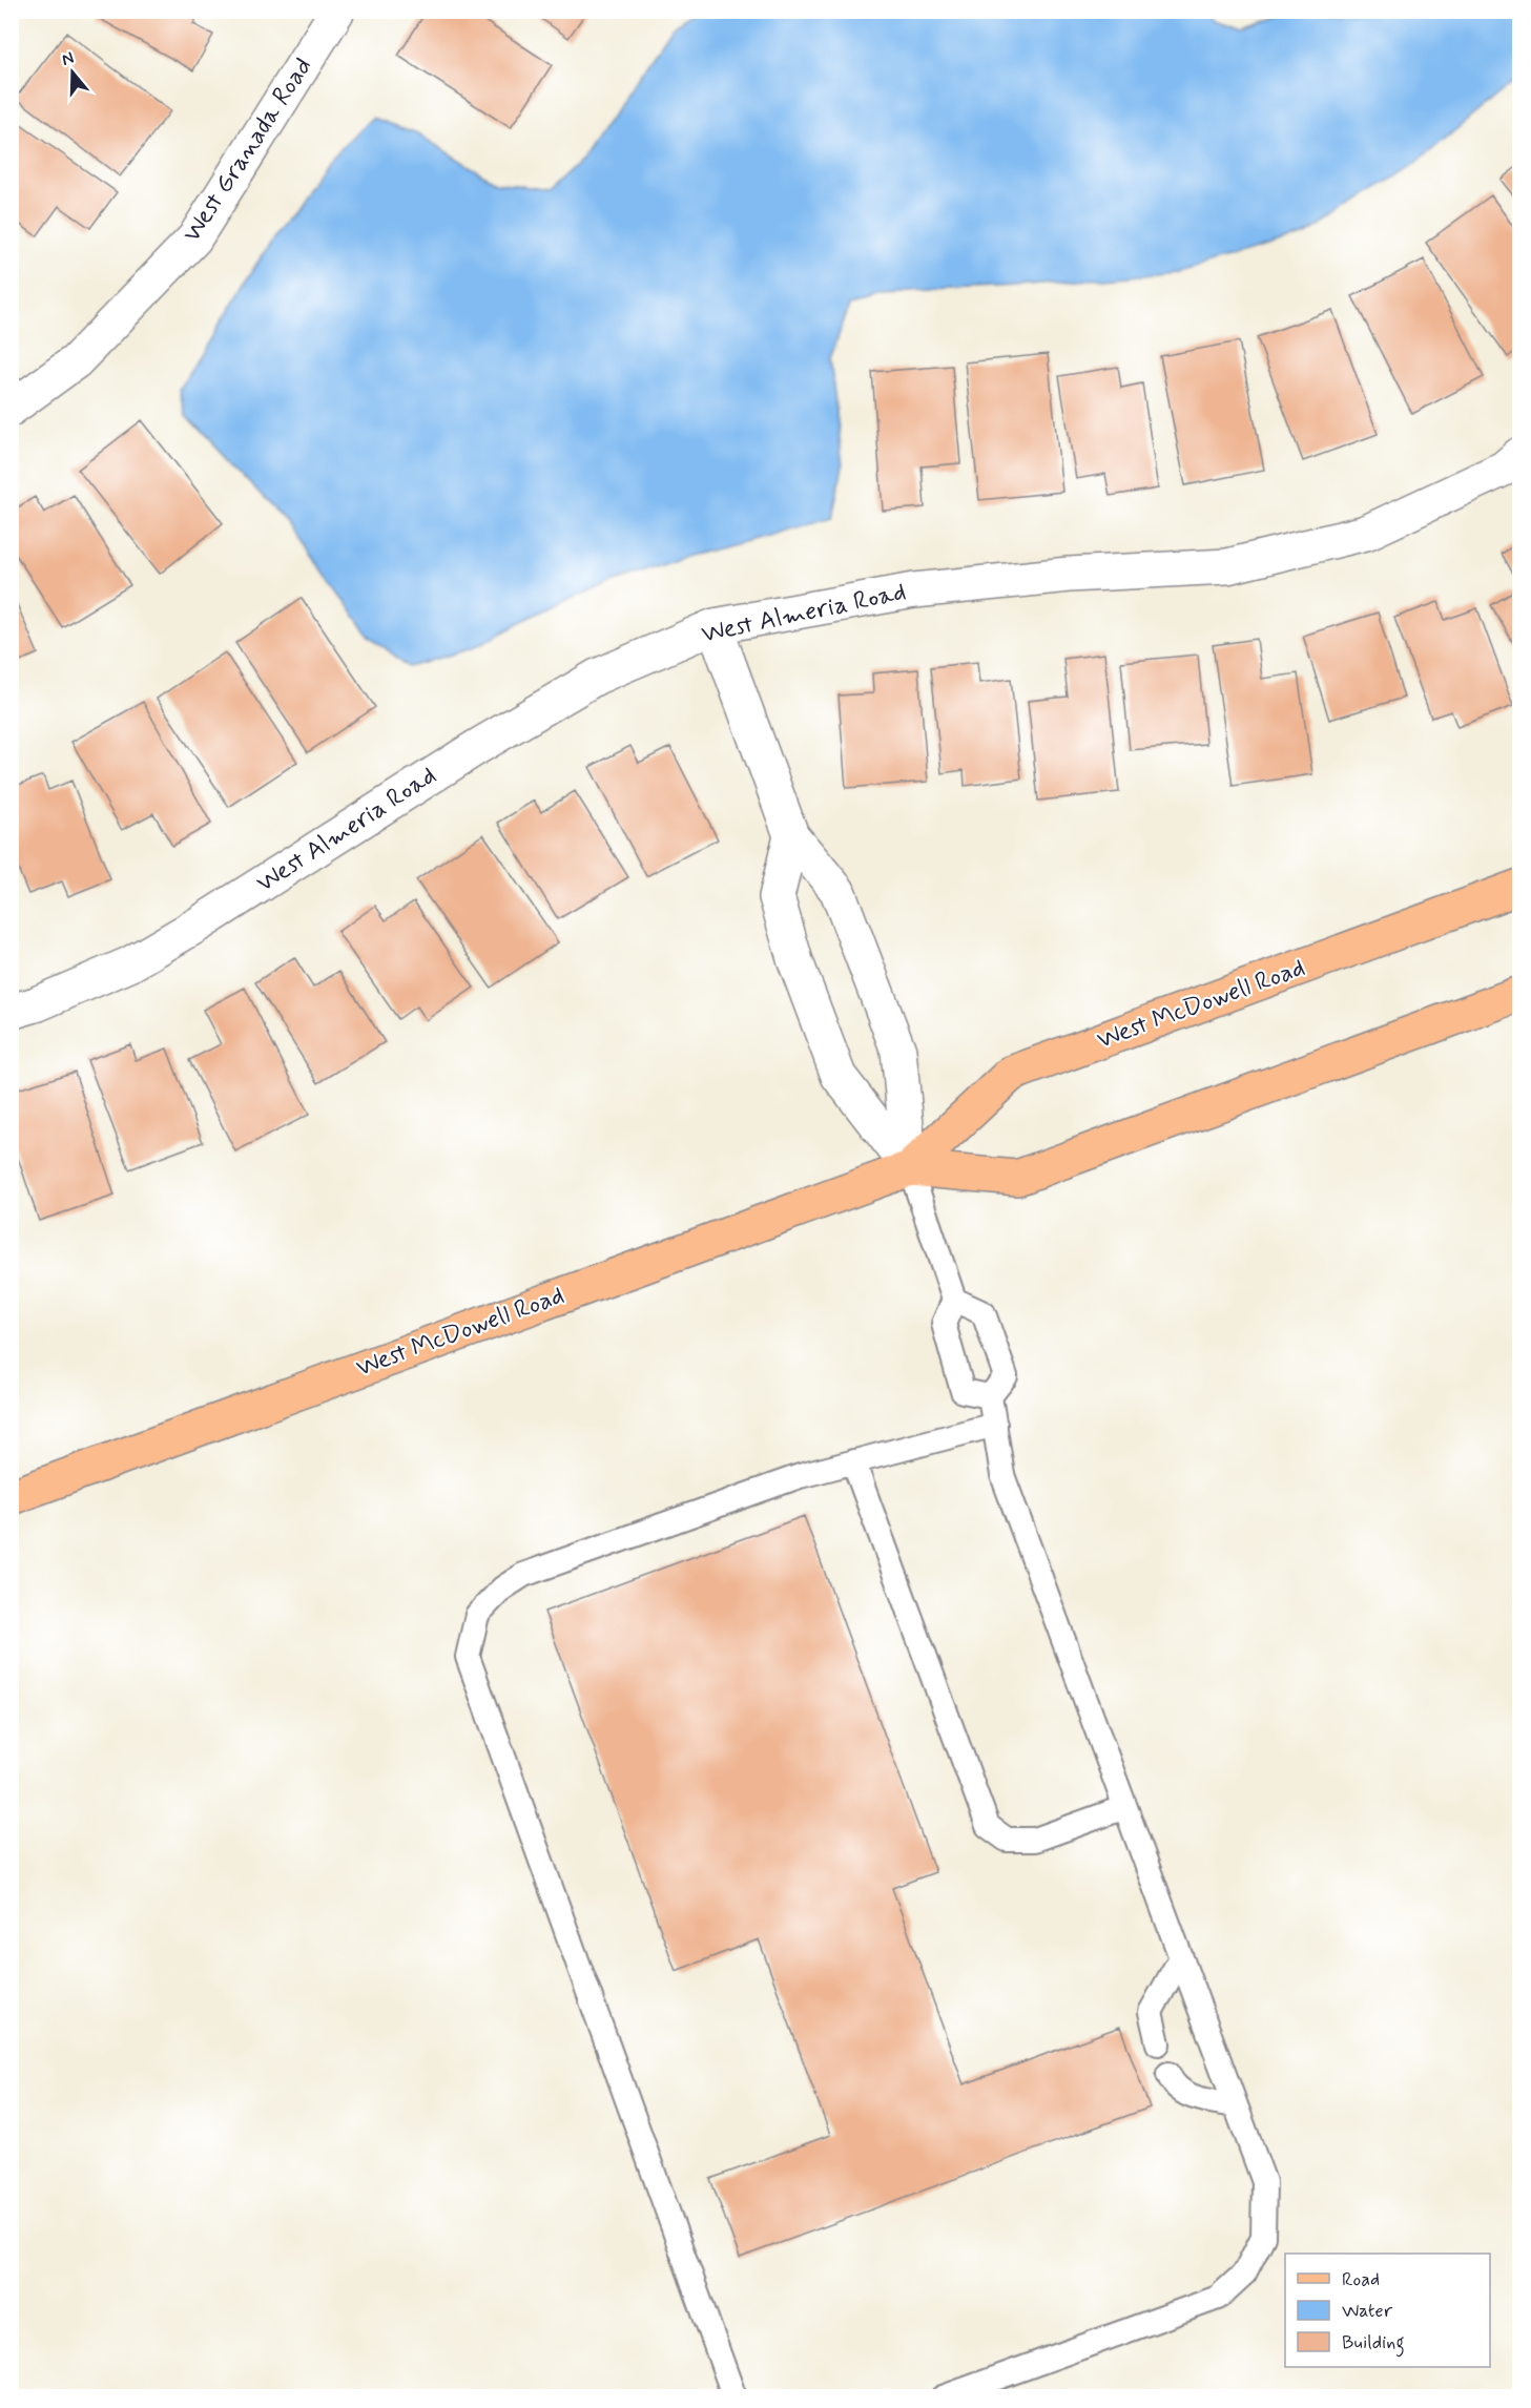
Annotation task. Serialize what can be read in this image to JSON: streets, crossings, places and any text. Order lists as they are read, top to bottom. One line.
{"streets":{"main road":["West McDowell Road"],"street":["West Granada Road","West Almeria Road"]},"legend":["Road","Water","Building"],"north":"top"}
